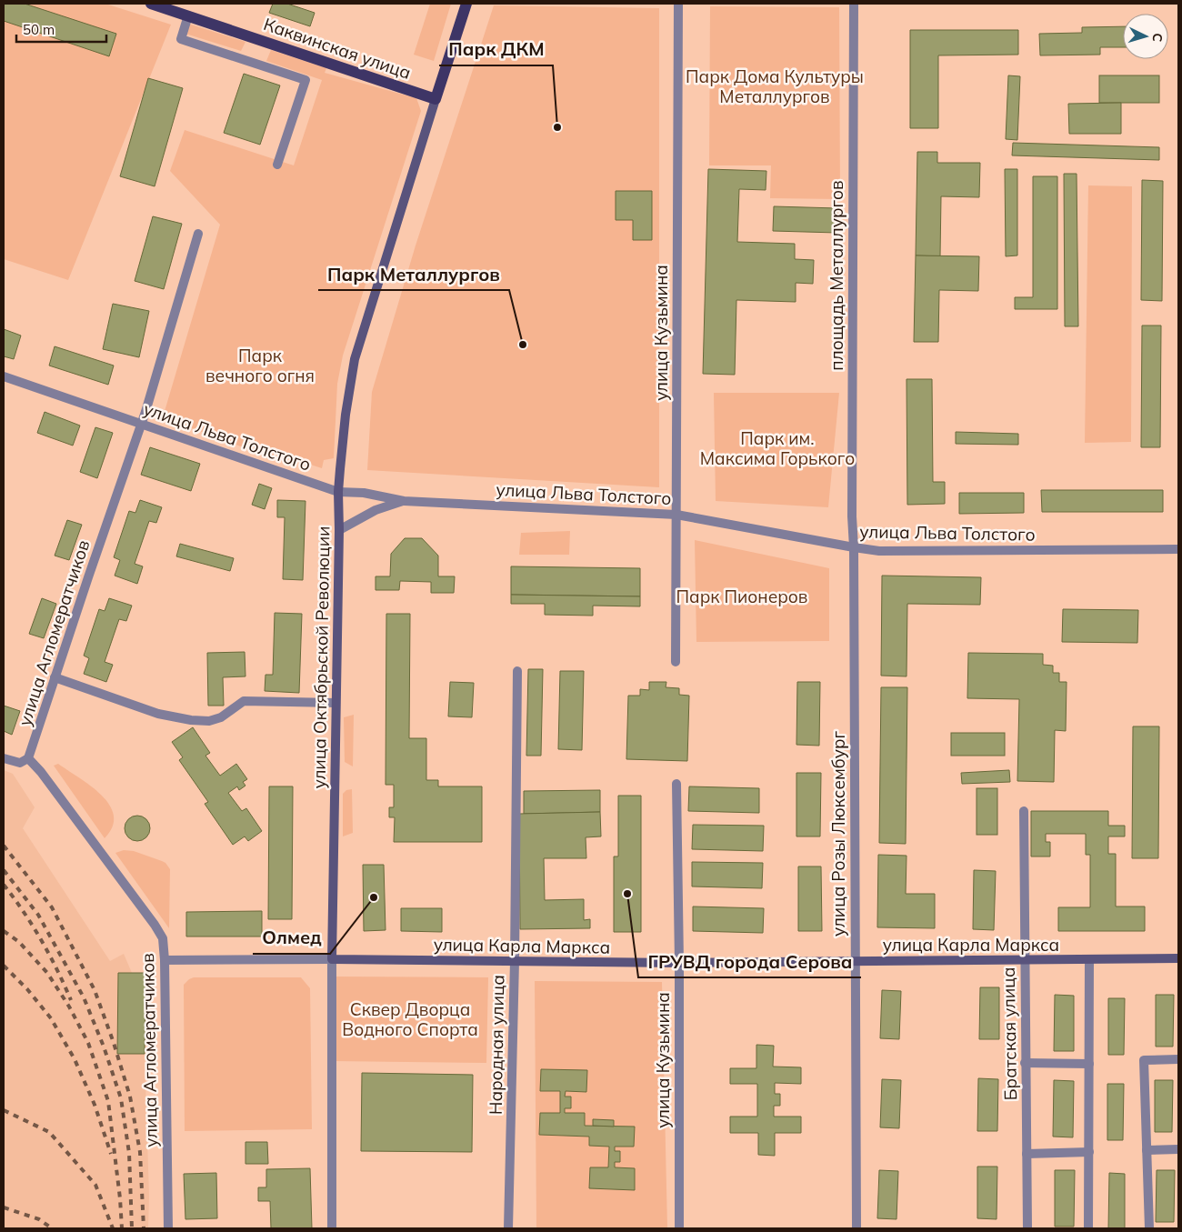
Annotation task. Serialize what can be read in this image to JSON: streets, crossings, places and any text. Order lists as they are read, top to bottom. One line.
{"streets":{"main road":["Каквинская улица","улица Октябрьской Революции","улица Карла Маркса"],"street":["площадь Металлургов","улица Кузьмина","улица Льва Толстого","улица Агломератчиков","улица Розы Люксембург","Братская улица","Народная улица"]},"crossings":[["Каквинская улица","улица Октябрьской Революции"],["площадь Металлургов","улица Льва Толстого"],["площадь Металлургов","улица Розы Люксембург"],["улица Кузьмина","улица Льва Толстого"],["улица Кузьмина","улица Карла Маркса"],["улица Льва Толстого","улица Агломератчиков"],["улица Льва Толстого","улица Октябрьской Революции"],["улица Льва Толстого","улица Розы Люксембург"],["улица Агломератчиков","улица Карла Маркса"],["улица Октябрьской Революции","улица Карла Маркса"],["улица Розы Люксембург","улица Карла Маркса"],["улица Карла Маркса","Братская улица"],["улица Карла Маркса","Народная улица"]],"parks":["Парк Дома Культуры Металлургов","Парк вечного огня","Парк им. Максима Горького","Парк Пионеров","Сквер Дворца Водного Спорта"],"places":["Парк ДКМ","Парк Металлургов","ГРУВД города Серова","Олмед"],"scale_bar":"50 m","north":"right"}
